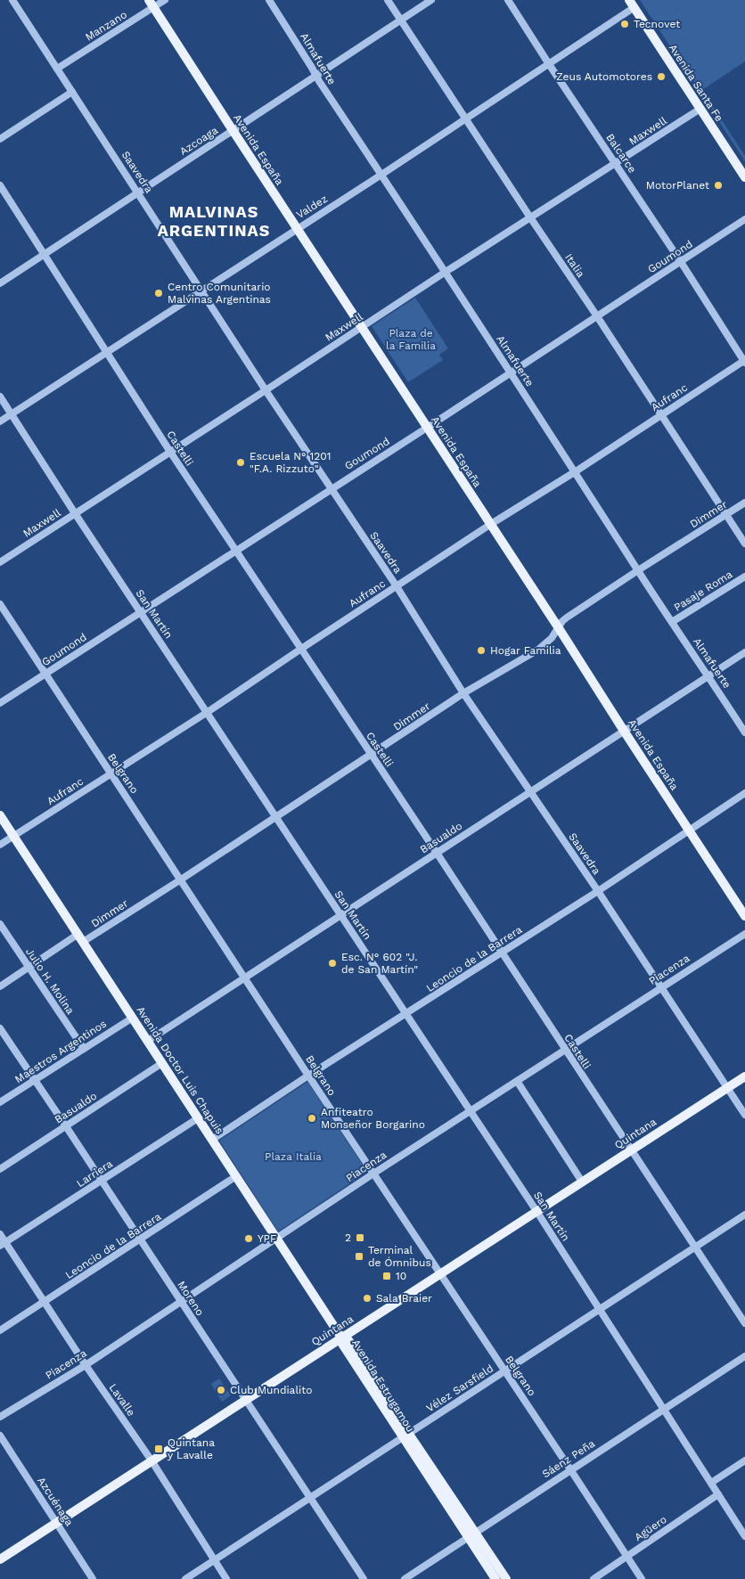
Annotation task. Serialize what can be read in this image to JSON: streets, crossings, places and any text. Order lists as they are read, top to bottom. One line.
{"streets":{"main road":["Avenida Santa Fe","Avenida España","Avenida Doctor Luis Chapuis","Quintana","Avenida Estrugamou"],"street":["Manzano","Almafuerte","Maxwell","Azcoaga","Balcarce","Saavedra","Valdez","Goumond","Italia","Aufranc","Castelli","Dimmer","Pasaje Roma","San Martín","Belgrano","Basualdo","Leoncio de la Barrera","Piacenza","Julio H. Molina","Maestros Argentinos","Larriera","Moreno","Vélez Sarsfield","Lavalle","Sáenz Peña","Azcuénaga","Agüero"]},"crossings":[["Manzano","Avenida España"],["Manzano","Saavedra"],["Almafuerte","Maxwell"],["Almafuerte","Azcoaga"],["Almafuerte","Valdez"],["Almafuerte","Goumond"],["Almafuerte","Aufranc"],["Almafuerte","Dimmer"],["Almafuerte","Pasaje Roma"],["Almafuerte","Basualdo"],["Avenida Santa Fe","Maxwell"],["Avenida Santa Fe","Valdez"],["Maxwell","Avenida España"],["Maxwell","Balcarce"],["Maxwell","Saavedra"],["Maxwell","Italia"],["Maxwell","Castelli"],["Maxwell","San Martín"],["Azcoaga","Avenida España"],["Azcoaga","Saavedra"],["Azcoaga","Italia"],["Azcoaga","Castelli"],["Avenida España","Valdez"],["Avenida España","Goumond"],["Avenida España","Aufranc"],["Avenida España","Dimmer"],["Avenida España","Basualdo"],["Avenida España","Leoncio de la Barrera"],["Balcarce","Valdez"],["Balcarce","Goumond"],["Balcarce","Aufranc"],["Saavedra","Valdez"],["Saavedra","Goumond"],["Saavedra","Aufranc"],["Saavedra","Dimmer"],["Saavedra","Basualdo"],["Saavedra","Leoncio de la Barrera"],["Saavedra","Piacenza"],["Saavedra","Quintana"],["Valdez","Italia"],["Valdez","Castelli"],["Valdez","San Martín"],["Goumond","Italia"],["Goumond","Castelli"],["Goumond","San Martín"],["Goumond","Belgrano"],["Italia","Aufranc"],["Italia","Dimmer"],["Aufranc","Castelli"],["Aufranc","San Martín"],["Aufranc","Belgrano"],["Aufranc","Avenida Doctor Luis Chapuis"],["Castelli","Dimmer"],["Castelli","Basualdo"],["Castelli","Leoncio de la Barrera"],["Castelli","Piacenza"],["Castelli","Quintana"],["Castelli","Vélez Sarsfield"],["Dimmer","San Martín"],["Dimmer","Belgrano"],["Dimmer","Julio H. Molina"],["Dimmer","Avenida Doctor Luis Chapuis"],["San Martín","Basualdo"],["San Martín","Leoncio de la Barrera"],["San Martín","Piacenza"],["San Martín","Quintana"],["San Martín","Vélez Sarsfield"],["San Martín","Sáenz Peña"],["San Martín","Agüero"],["Belgrano","Basualdo"],["Belgrano","Leoncio de la Barrera"],["Belgrano","Piacenza"],["Belgrano","Quintana"],["Belgrano","Vélez Sarsfield"],["Belgrano","Sáenz Peña"],["Belgrano","Agüero"],["Basualdo","Avenida Doctor Luis Chapuis"],["Basualdo","Moreno"],["Leoncio de la Barrera","Avenida Doctor Luis Chapuis"],["Leoncio de la Barrera","Moreno"],["Leoncio de la Barrera","Lavalle"],["Piacenza","Avenida Doctor Luis Chapuis"],["Piacenza","Moreno"],["Piacenza","Lavalle"],["Julio H. Molina","Maestros Argentinos"],["Maestros Argentinos","Avenida Doctor Luis Chapuis"],["Maestros Argentinos","Moreno"],["Avenida Doctor Luis Chapuis","Quintana"],["Avenida Doctor Luis Chapuis","Larriera"],["Avenida Doctor Luis Chapuis","Avenida Estrugamou"],["Quintana","Moreno"],["Quintana","Avenida Estrugamou"],["Quintana","Lavalle"],["Quintana","Azcuénaga"],["Larriera","Moreno"],["Larriera","Lavalle"],["Moreno","Vélez Sarsfield"],["Avenida Estrugamou","Vélez Sarsfield"],["Avenida Estrugamou","Sáenz Peña"],["Vélez Sarsfield","Lavalle"]],"districts":["MALVINAS ARGENTINAS"],"parks":["Plaza de la Familia","Plaza Italia"],"places":{"other":["Tecnovet","Zeus Automotores","MotorPlanet","Centro Comunitario Malvinas Argentinas","Escuela N° 1201 \"F.A. Rizzuto\"","Hogar Familia","Esc. N° 602 \"J. de San Martín\"","Anfiteatro Monseñor Borgarino","YPF","Sala Braier","Club Mundialito"],"transit":["2","Terminal de Ómnibus","10","Quintana y Lavalle"]}}
